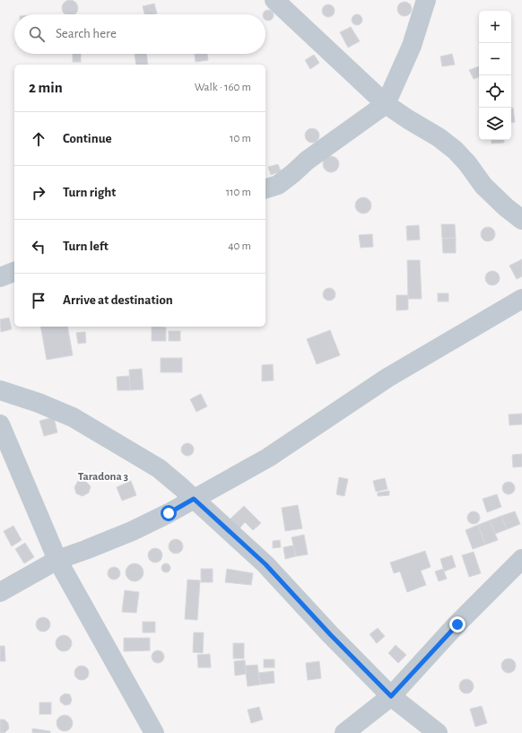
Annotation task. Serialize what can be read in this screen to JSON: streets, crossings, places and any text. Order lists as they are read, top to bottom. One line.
{"districts":["Taradona 3"],"page":{"map_buttons":["+","−"],"search":"Search here","heading":["2 min","Walk · 160 m"],"list":[["Continue","10 m"],["Turn right","110 m"],["Turn left","40 m"],"Arrive at destination"]}}
